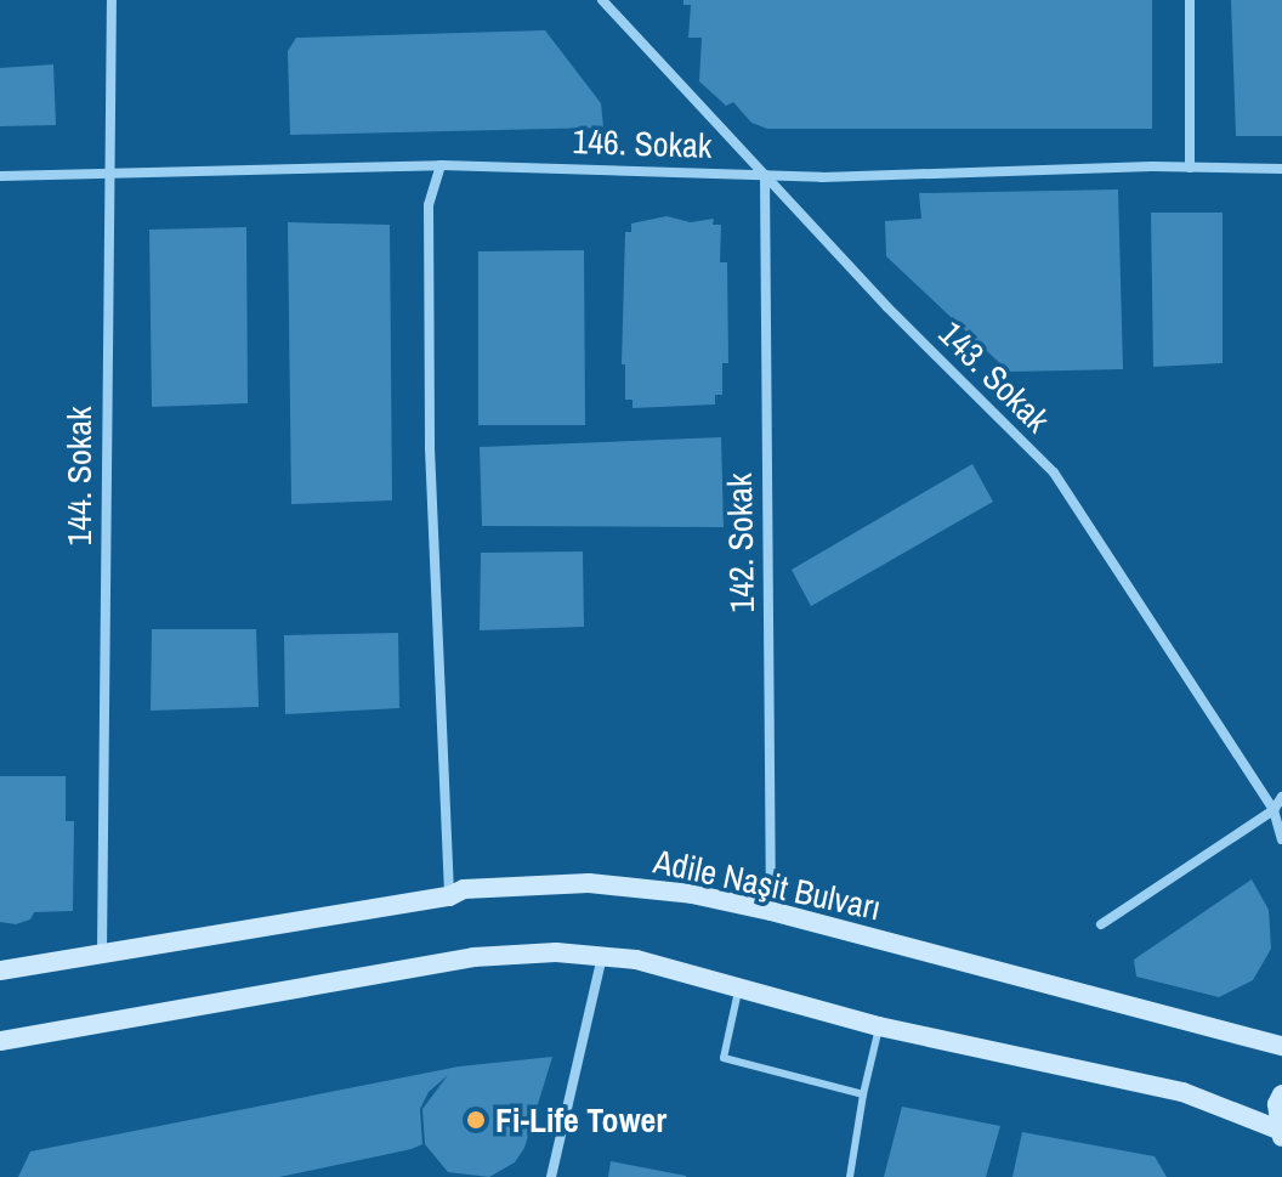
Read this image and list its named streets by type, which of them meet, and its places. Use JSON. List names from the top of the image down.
{
  "streets": {
    "main road": ["Adile Naşit Bulvarı"],
    "street": [
      "146. Sokak",
      "143. Sokak",
      "144. Sokak",
      "142. Sokak"
    ]
  },
  "crossings": [
    ["146. Sokak", "143. Sokak"],
    ["146. Sokak", "144. Sokak"],
    ["146. Sokak", "142. Sokak"],
    ["143. Sokak", "142. Sokak"],
    ["144. Sokak", "Adile Naşit Bulvarı"],
    ["142. Sokak", "Adile Naşit Bulvarı"]
  ],
  "places": ["Fi-Life Tower"]
}
